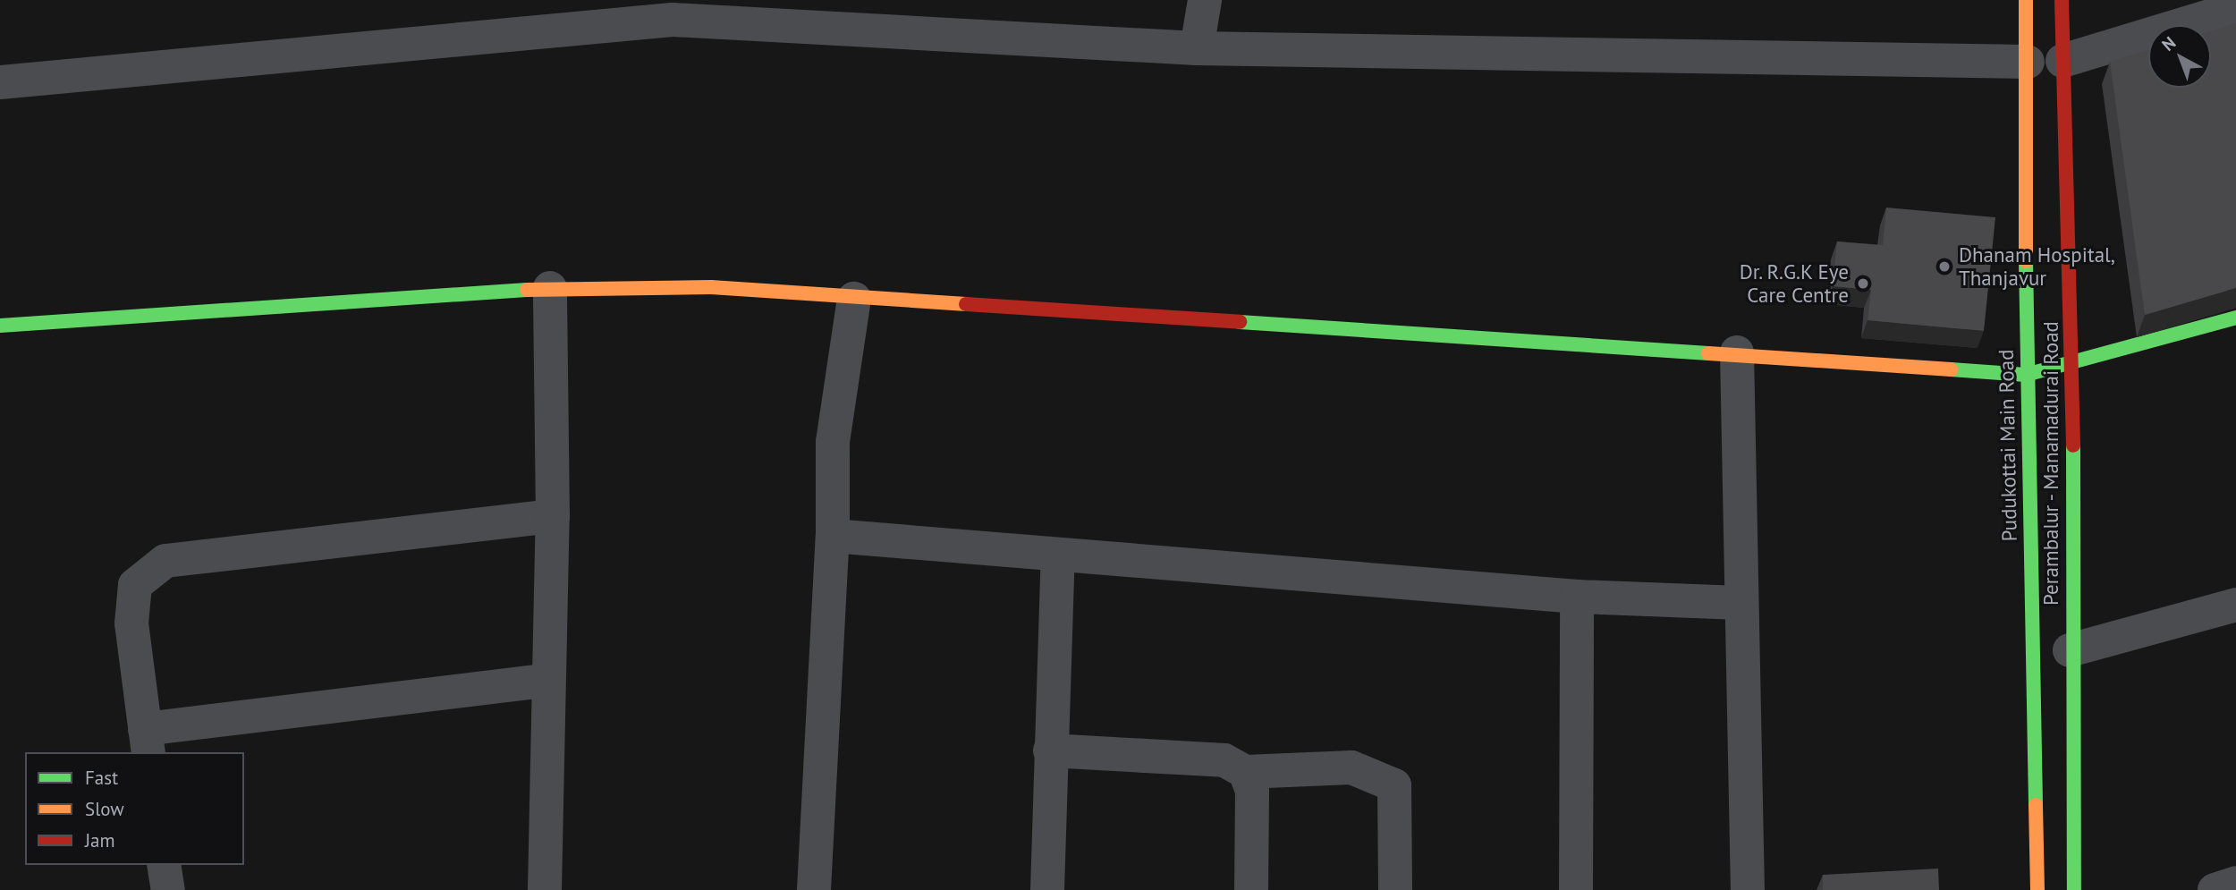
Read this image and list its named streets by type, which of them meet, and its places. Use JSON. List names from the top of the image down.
{
  "streets": {
    "street": ["Pudukottai Main Road", "Perambalur - Manamadurai Road"]
  },
  "places": ["Dhanam Hospital, Thanjavur", "Dr. R.G.K Eye Care Centre"],
  "legend": ["Fast", "Slow", "Jam"],
  "north": "top left"
}
